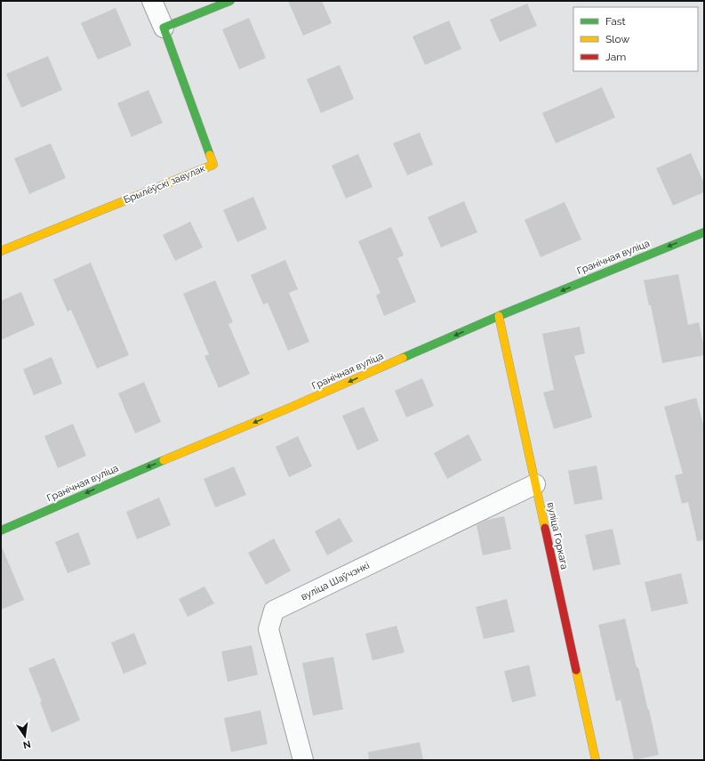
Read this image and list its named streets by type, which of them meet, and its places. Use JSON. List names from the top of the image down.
{
  "streets": {
    "street": [
      "Брылёўскі завулак",
      "Гранічная вуліца",
      "вуліца Горкага",
      "вуліца Шаўчэнкі"
    ]
  },
  "crossings": [
    ["Гранічная вуліца", "вуліца Горкага"],
    ["вуліца Горкага", "вуліца Шаўчэнкі"]
  ],
  "one_way": ["Гранічная вуліца"],
  "legend": ["Fast", "Slow", "Jam"],
  "north": "bottom"
}
